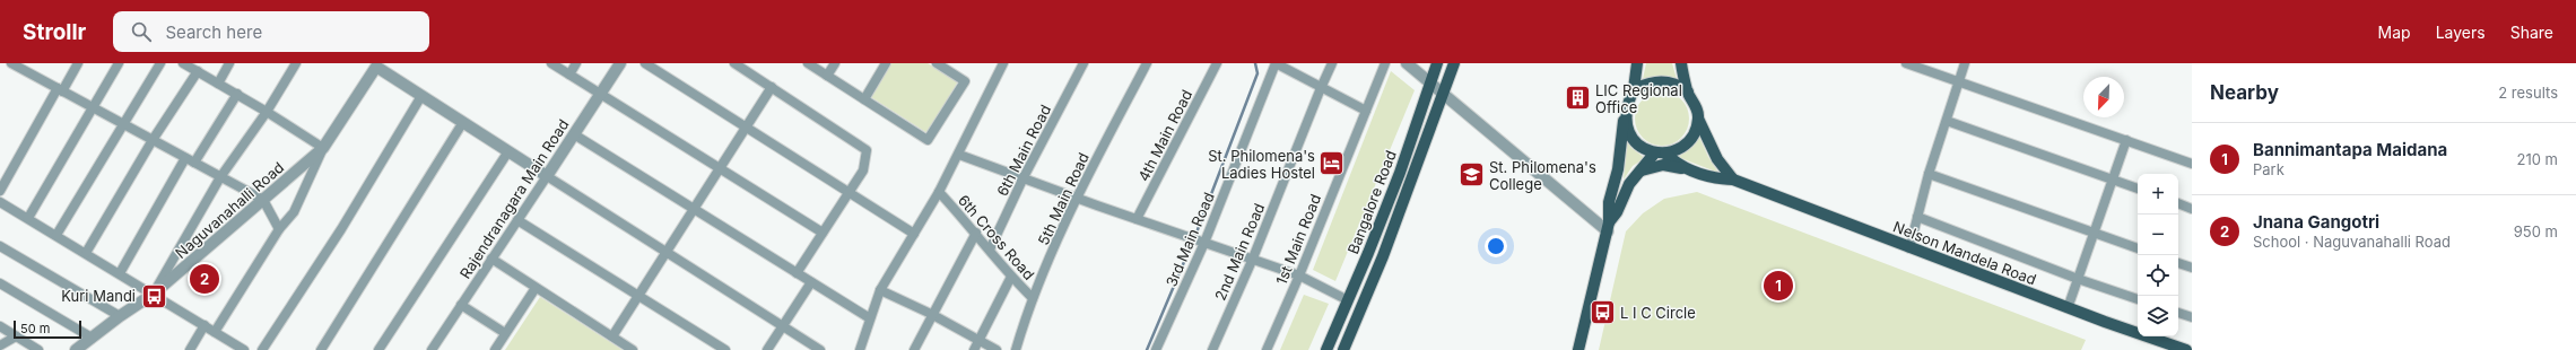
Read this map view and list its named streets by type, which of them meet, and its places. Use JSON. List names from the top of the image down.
{
  "streets": {
    "main road": ["Bangalore Road", "Nelson Mandela Road"],
    "street": [
      "4th Main Road",
      "6th Main Road",
      "Rajendranagara Main Road",
      "5th Main Road",
      "Naguvanahalli Road",
      "6th Cross Road",
      "3rd Main Road",
      "1st Main Road",
      "2nd Main Road"
    ]
  },
  "crossings": [
    ["6th Main Road", "6th Cross Road"],
    ["5th Main Road", "6th Cross Road"]
  ],
  "places": {
    "building": ["LIC Regional Office"],
    "hotel": ["St. Philomena's Ladies Hostel"],
    "school or university": ["St. Philomena's College"],
    "bus stop": ["Kuri Mandi", "L I C Circle"]
  },
  "scale_bar": "50 m",
  "north": "bottom left",
  "page": {
    "header": "Strollr",
    "search": "Search here",
    "nav": ["Map", "Layers", "Share"],
    "heading": ["Nearby", "2 results"],
    "list": [
      {
        "mark": "1",
        "name": "Bannimantapa Maidana",
        "note": "Park",
        "value": "210 m"
      },
      {
        "mark": "2",
        "name": "Jnana Gangotri",
        "note": "School · Naguvanahalli Road",
        "value": "950 m"
      }
    ],
    "map_buttons": ["+", "−"],
    "pins": ["2", "1"],
    "scale": "50 m"
  }
}
